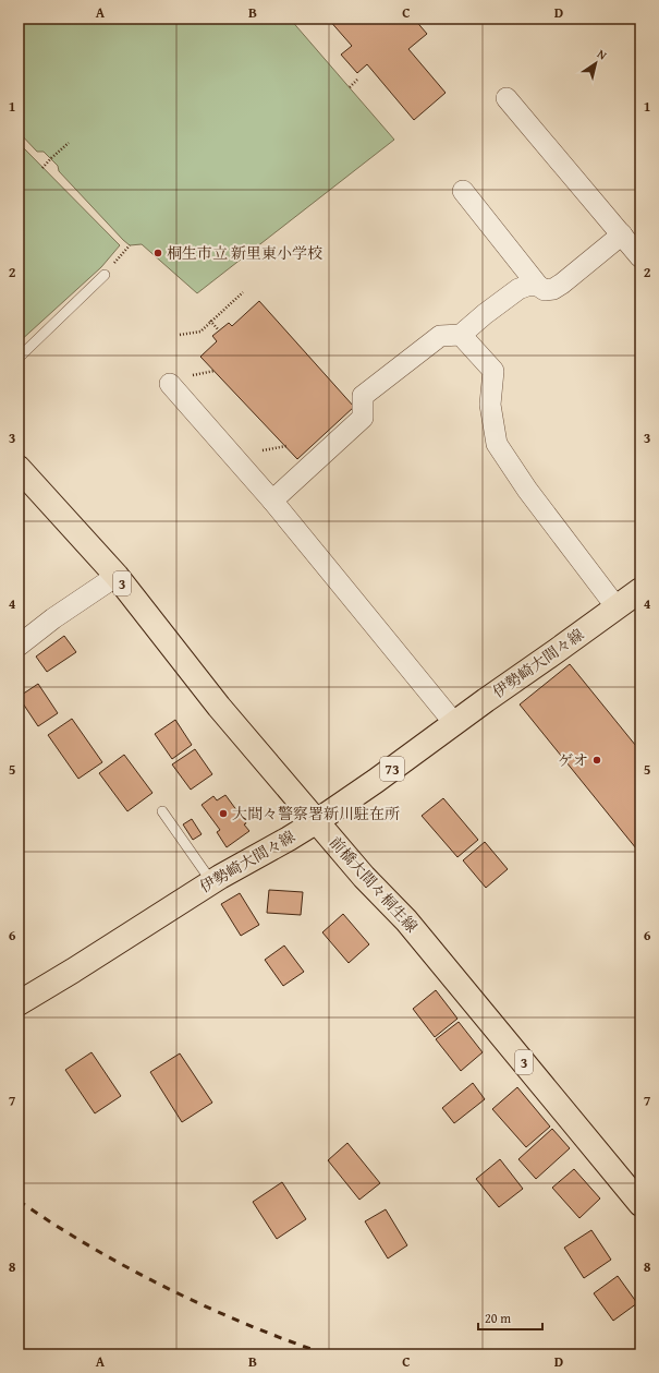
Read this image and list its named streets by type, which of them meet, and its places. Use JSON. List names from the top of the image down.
{
  "streets": {
    "main road": [
      "3",
      "伊勢崎大間々線",
      "73",
      "前橋大間々桐生線"
    ]
  },
  "crossings": [
    ["伊勢崎大間々線", "前橋大間々桐生線"]
  ],
  "places": ["桐生市立 新里東小学校", "ゲオ", "大間々警察署新川駐在所"],
  "scale_bar": "20 m",
  "north": "top right",
  "grid": {
    "columns": [
      "A",
      "B",
      "C",
      "D"
    ],
    "rows": [
      "1",
      "2",
      "3",
      "4",
      "5",
      "6",
      "7",
      "8"
    ]
  }
}
